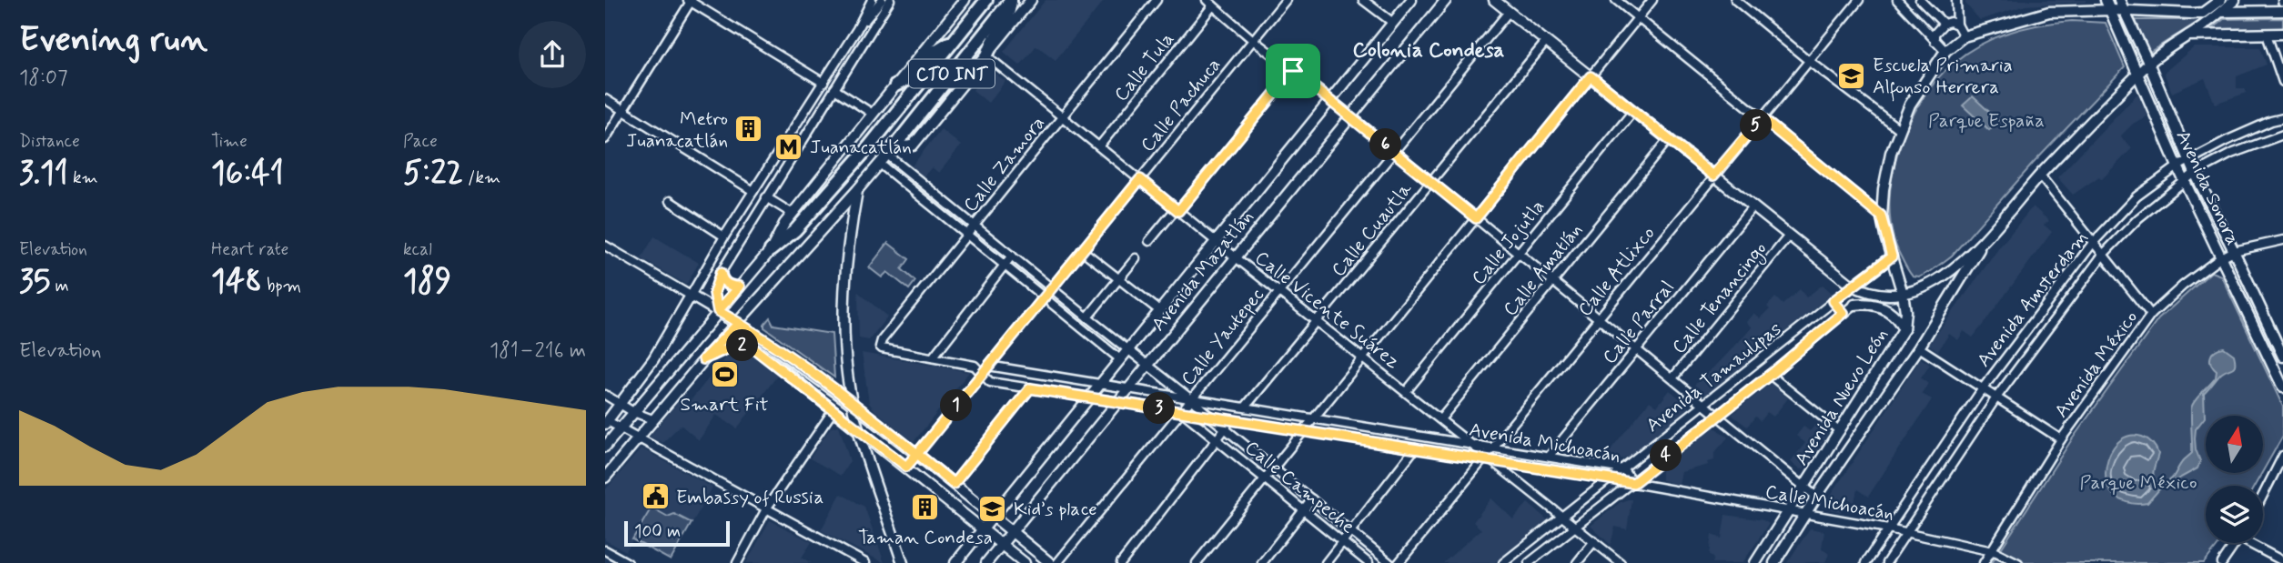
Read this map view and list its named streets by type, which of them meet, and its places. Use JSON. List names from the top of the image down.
{
  "streets": {
    "highway": ["CTO INT"],
    "main road": ["Avenida Sonora", "Avenida Mazatlán", "Avenida Nuevo León"],
    "street": [
      "Calle Tula",
      "Calle Pachuca",
      "Calle Zamora",
      "Calle Cuautla",
      "Calle Jojutla",
      "Calle Amatlán",
      "Calle Atlixco",
      "Calle Tenancingo",
      "Avenida Amsterdam",
      "Calle Vicente Suárez",
      "Calle Parral",
      "Calle Yautepec",
      "Avenida México",
      "Avenida Tamaulipas",
      "Avenida Michoacán",
      "Calle Campeche",
      "Calle Michoacán"
    ]
  },
  "crossings": [
    ["Calle Tula", "Calle Vicente Suárez"],
    ["CTO INT", "Calle Vicente Suárez"],
    ["CTO INT", "Calle Campeche"],
    ["Calle Pachuca", "Calle Vicente Suárez"],
    ["Calle Pachuca", "Avenida Michoacán"],
    ["Calle Pachuca", "Calle Campeche"],
    ["Calle Zamora", "Calle Vicente Suárez"],
    ["Calle Zamora", "Avenida Michoacán"],
    ["Calle Zamora", "Calle Campeche"],
    ["Avenida Sonora", "Avenida Amsterdam"],
    ["Avenida Sonora", "Avenida México"],
    ["Avenida Sonora", "Avenida Nuevo León"],
    ["Calle Cuautla", "Calle Vicente Suárez"],
    ["Calle Cuautla", "Avenida Michoacán"],
    ["Calle Jojutla", "Calle Vicente Suárez"],
    ["Calle Amatlán", "Calle Vicente Suárez"],
    ["Avenida Mazatlán", "Calle Vicente Suárez"],
    ["Avenida Mazatlán", "Avenida Michoacán"],
    ["Avenida Mazatlán", "Calle Campeche"],
    ["Calle Atlixco", "Calle Vicente Suárez"],
    ["Calle Atlixco", "Avenida Michoacán"],
    ["Avenida Amsterdam", "Calle Michoacán"],
    ["Calle Vicente Suárez", "Calle Yautepec"],
    ["Calle Vicente Suárez", "Avenida Tamaulipas"],
    ["Calle Vicente Suárez", "Avenida Michoacán"],
    ["Calle Parral", "Avenida Michoacán"],
    ["Calle Yautepec", "Avenida Michoacán"],
    ["Calle Yautepec", "Calle Campeche"],
    ["Avenida México", "Calle Michoacán"],
    ["Avenida Tamaulipas", "Avenida Michoacán"],
    ["Avenida Tamaulipas", "Calle Michoacán"],
    ["Avenida Nuevo León", "Calle Michoacán"],
    ["Avenida Michoacán", "Calle Campeche"],
    ["Avenida Michoacán", "Calle Michoacán"]
  ],
  "districts": ["Colonia Condesa"],
  "parks": ["Parque España", "Parque México"],
  "places": {
    "school or university": ["Escuela Primaria Alfonso Herrera", "Kid’s place"],
    "building": ["Metro Juanacatlán", "Taman Condesa"],
    "metro station": ["Juanacatlán"],
    "sports": ["Smart Fit"],
    "public building": ["Embassy of Russia"]
  },
  "scale_bar": "100 m",
  "north": "top",
  "page": {
    "heading": ["Evening run", "18:07"],
    "stats": [
      ["Distance", "3.11 km"],
      ["Time", "16:41"],
      ["Pace", "5:22 /km"],
      ["Elevation", "35 m"],
      ["Heart rate", "148 bpm"],
      ["kcal", "189"]
    ],
    "pins": [
      "5",
      "6",
      "2",
      "1",
      "3",
      "4"
    ],
    "chart": ["Elevation", "181–216 m"],
    "scale": "100 m"
  }
}
